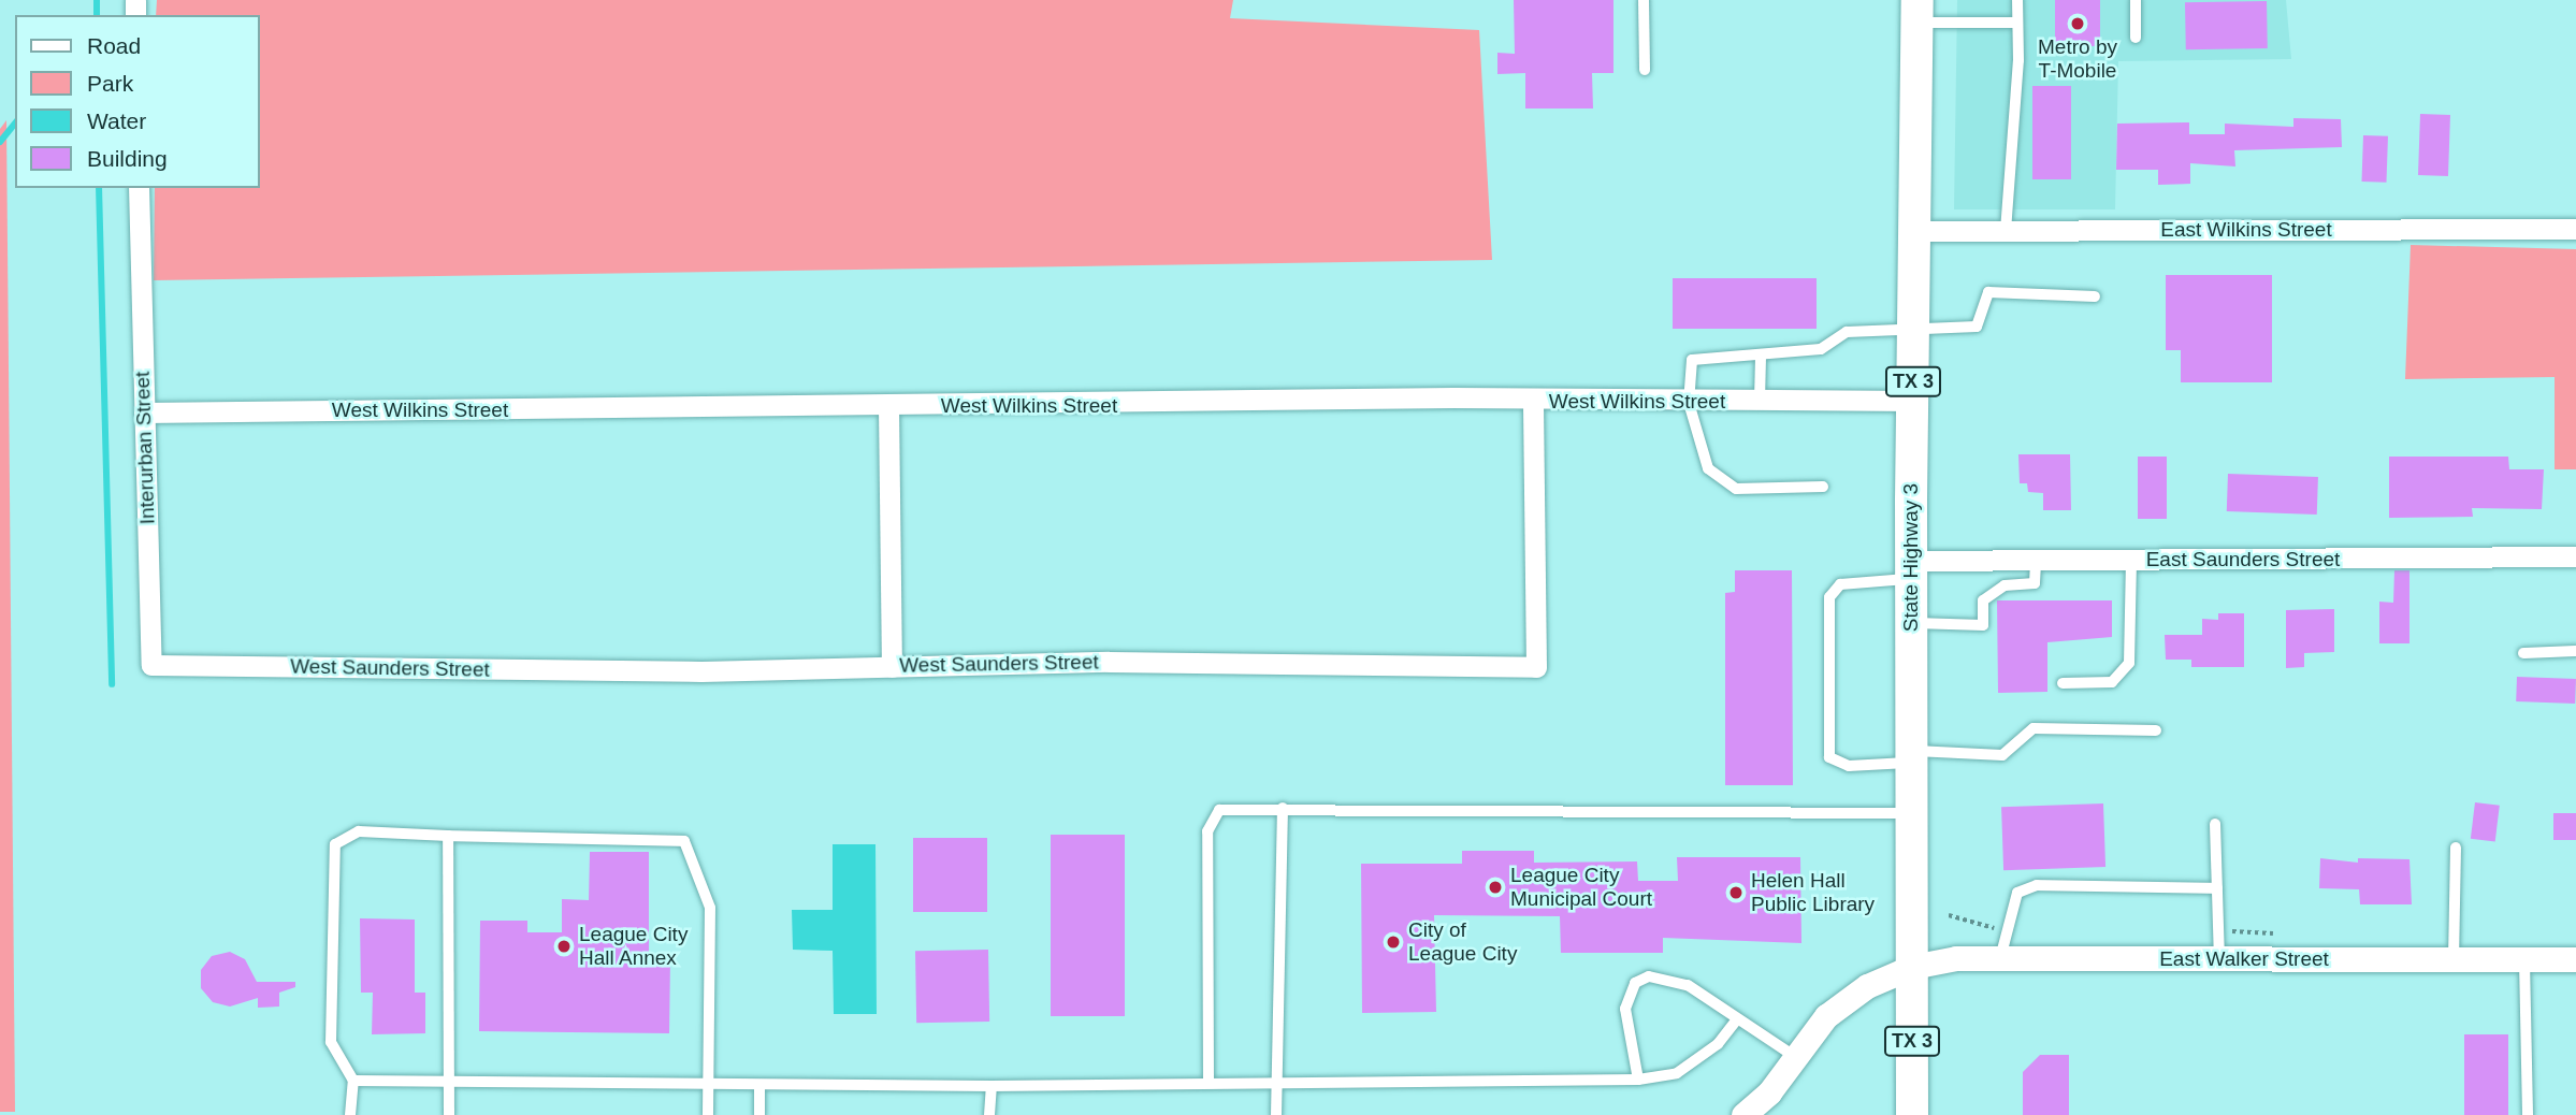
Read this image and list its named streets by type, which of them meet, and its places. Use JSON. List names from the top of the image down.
{
  "streets": {
    "main road": ["TX 3", "State Highway 3"],
    "street": [
      "East Wilkins Street",
      "West Wilkins Street",
      "Interurban Street",
      "East Saunders Street",
      "West Saunders Street",
      "East Walker Street"
    ]
  },
  "crossings": [
    ["East Wilkins Street", "State Highway 3"],
    ["West Wilkins Street", "Interurban Street"],
    ["West Wilkins Street", "State Highway 3"],
    ["West Wilkins Street", "West Saunders Street"],
    ["Interurban Street", "West Saunders Street"],
    ["State Highway 3", "East Saunders Street"],
    ["State Highway 3", "East Walker Street"]
  ],
  "places": [
    "Metro by T-Mobile",
    "League City Municipal Court",
    "Helen Hall Public Library",
    "City of League City",
    "League City Hall Annex"
  ],
  "legend": [
    "Road",
    "Park",
    "Water",
    "Building"
  ]
}
